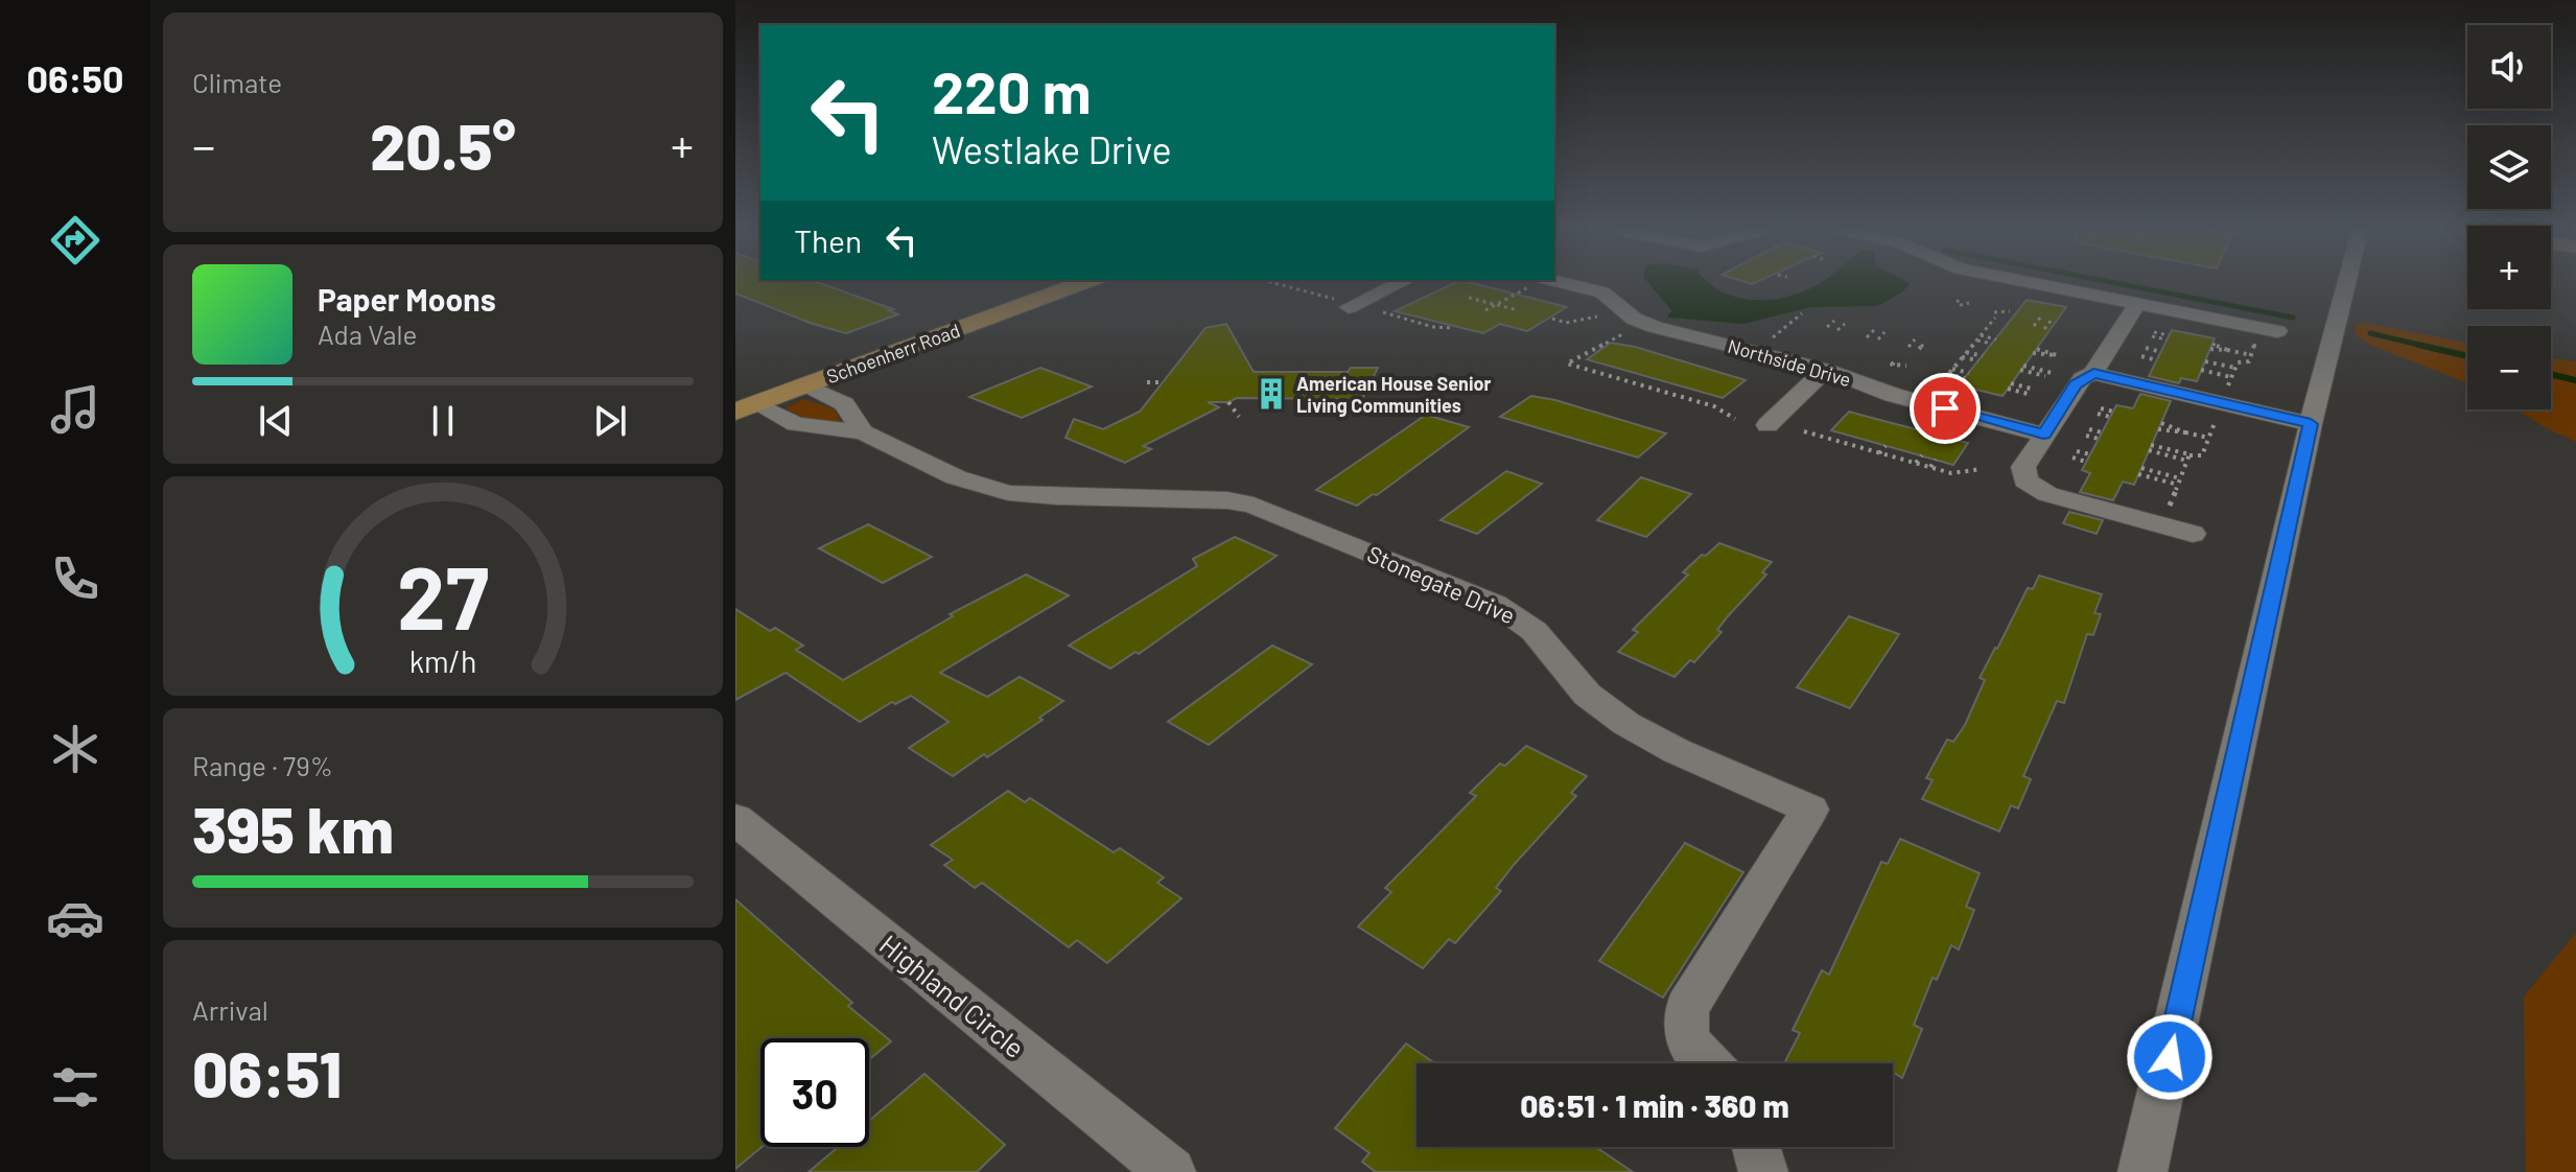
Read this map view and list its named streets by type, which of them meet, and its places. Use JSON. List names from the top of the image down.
{
  "streets": {
    "main road": ["Schoenherr Road"],
    "street": ["Northside Drive", "Stonegate Drive", "Highland Circle"]
  },
  "crossings": [
    ["Schoenherr Road", "Stonegate Drive"]
  ],
  "places": {
    "building": ["American House Senior Living Communities"]
  },
  "page": {
    "tabs": "06:50",
    "tile": [
      "Climate",
      ["Range · 79%", "395 km"],
      ["Arrival", "06:51"]
    ],
    "map_buttons": ["+", "−"],
    "turn": ["220 m", "Westlake Drive"],
    "heat": ["−", "20.5°", "+"],
    "then": "Then",
    "song": ["Paper Moons", "Ada Vale"],
    "limit": "30",
    "trip": "06:51 · 1 min · 360 m",
    "gauge": ["27", "km/h"]
  }
}
